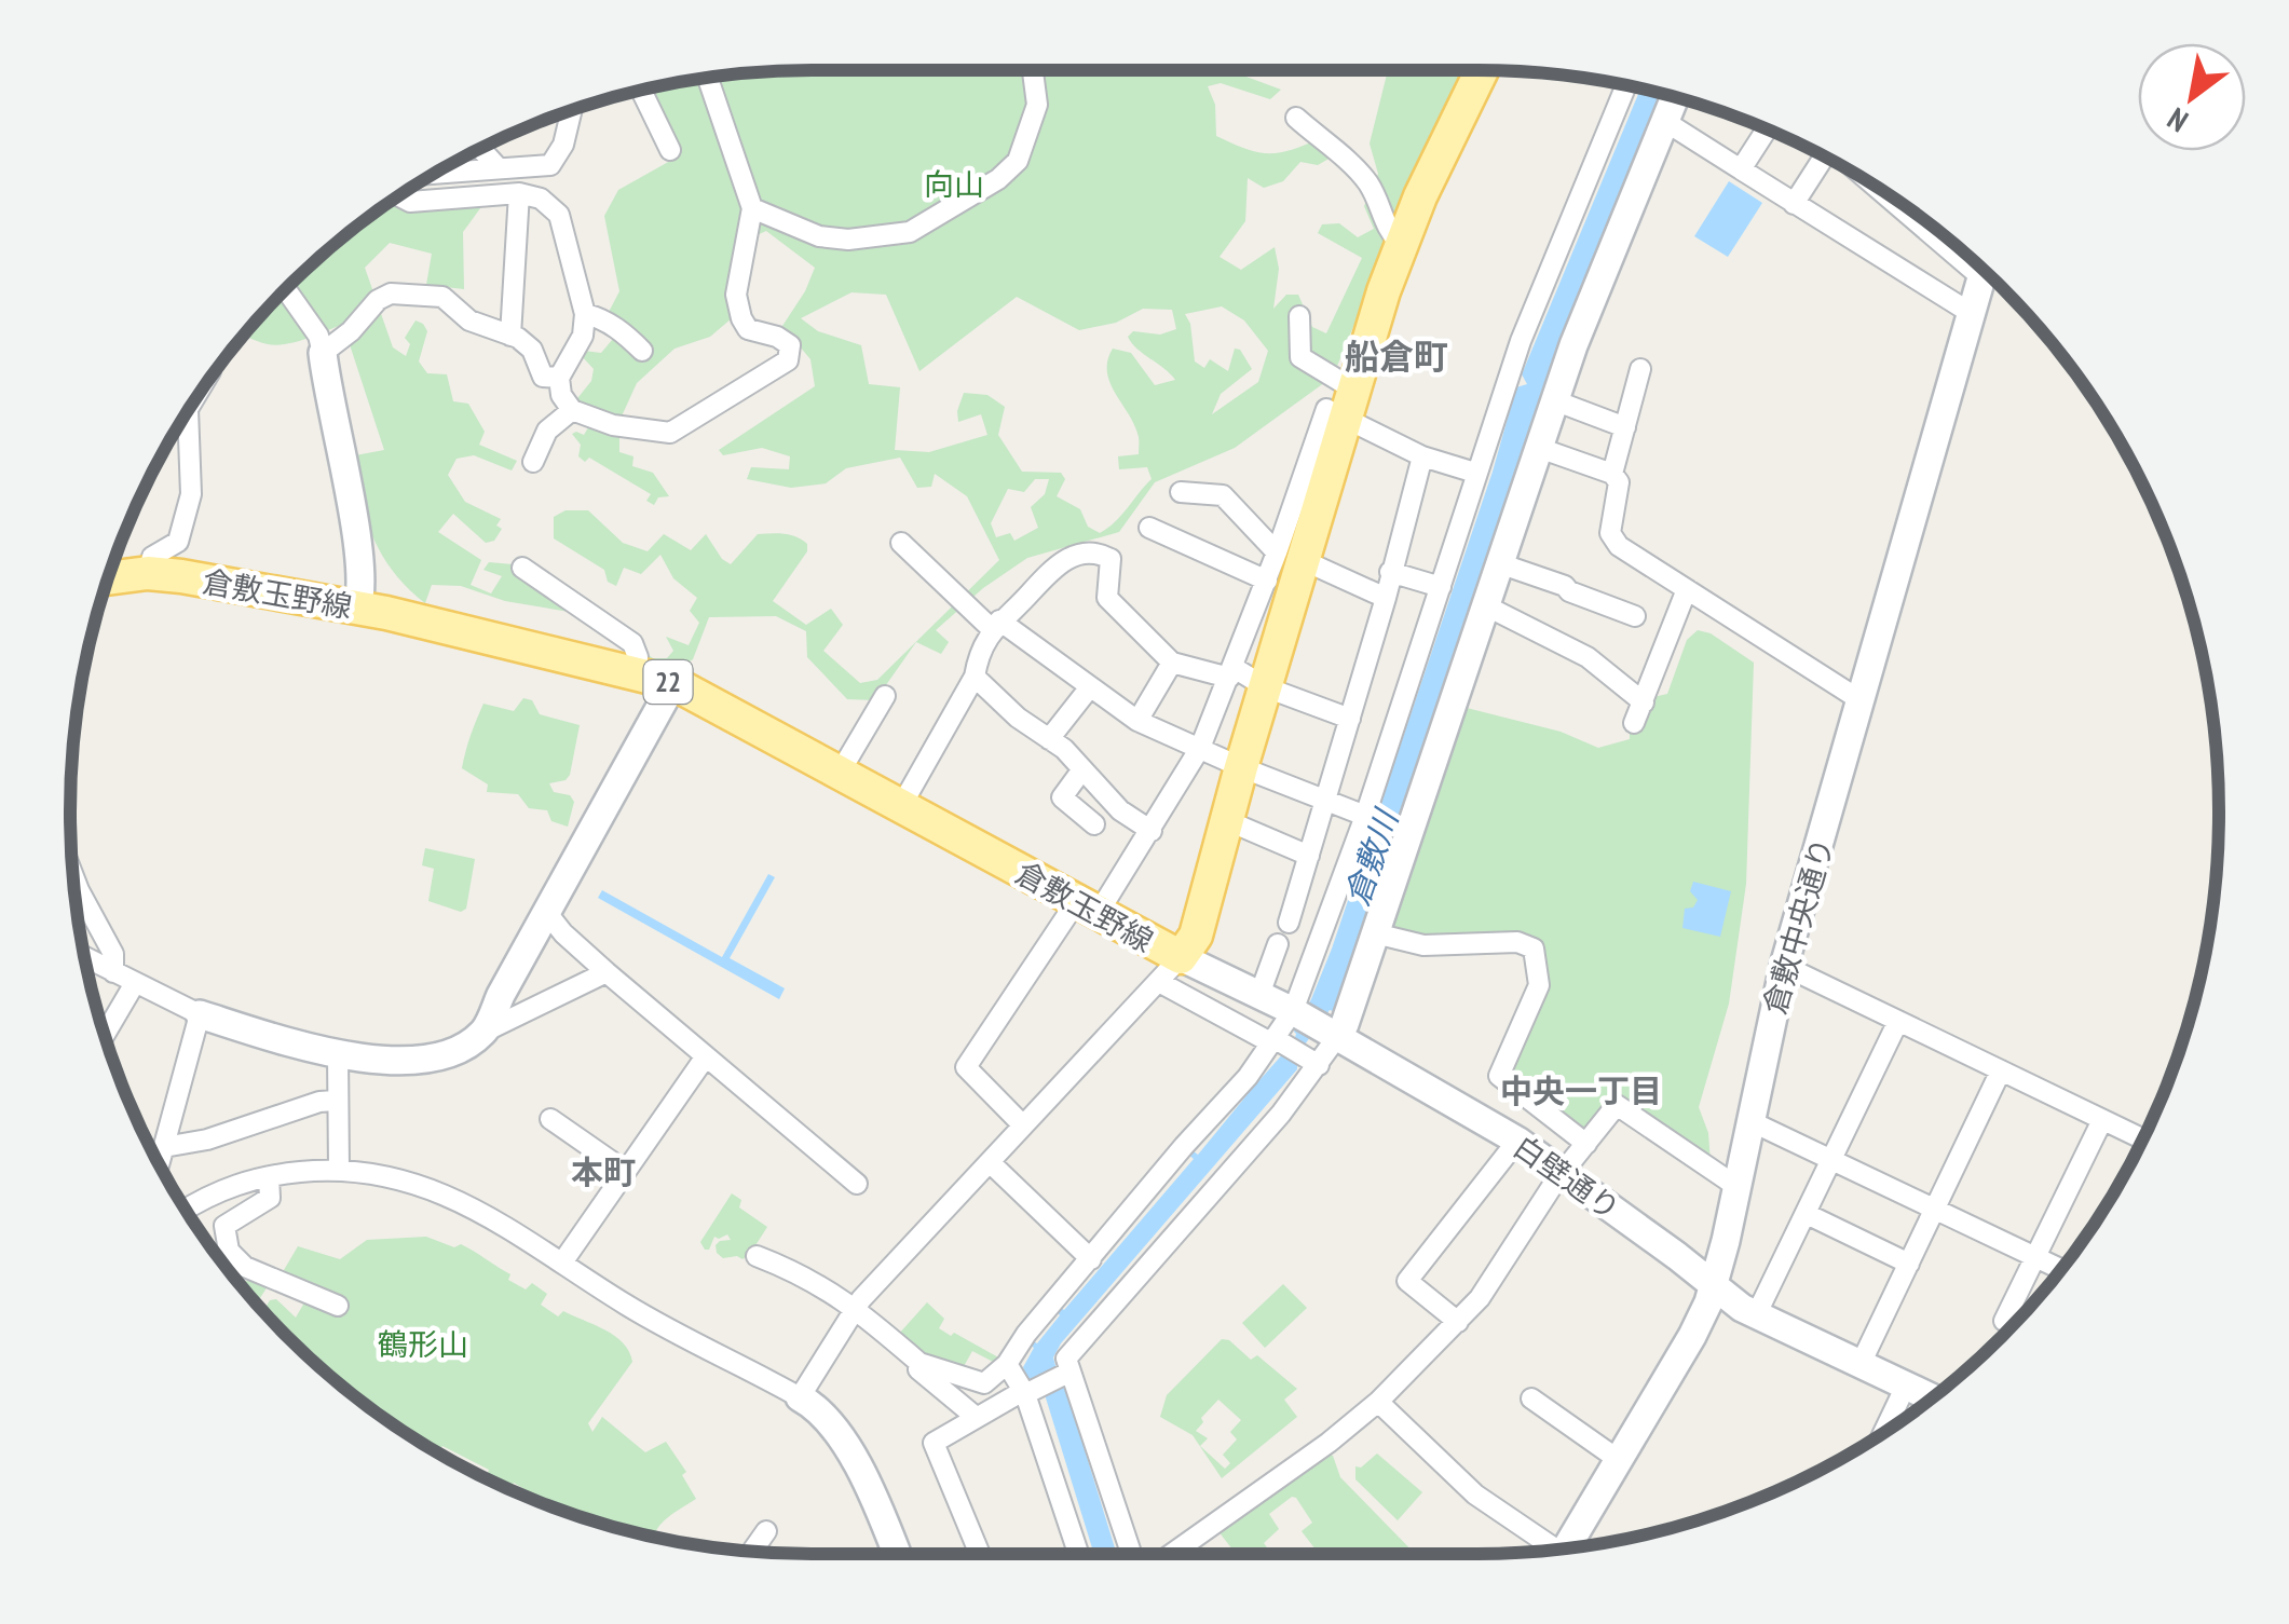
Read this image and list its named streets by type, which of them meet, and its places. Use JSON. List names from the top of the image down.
{
  "streets": {
    "main road": ["倉敷玉野線", "22"],
    "street": ["倉敷中央通り", "白壁通り"]
  },
  "crossings": [
    ["倉敷玉野線", "白壁通り"],
    ["倉敷中央通り", "白壁通り"]
  ],
  "districts": ["船倉町", "中央一丁目", "本町"],
  "water": ["倉敷川"],
  "parks": ["向山", "鶴形山"],
  "north": "bottom left"
}
